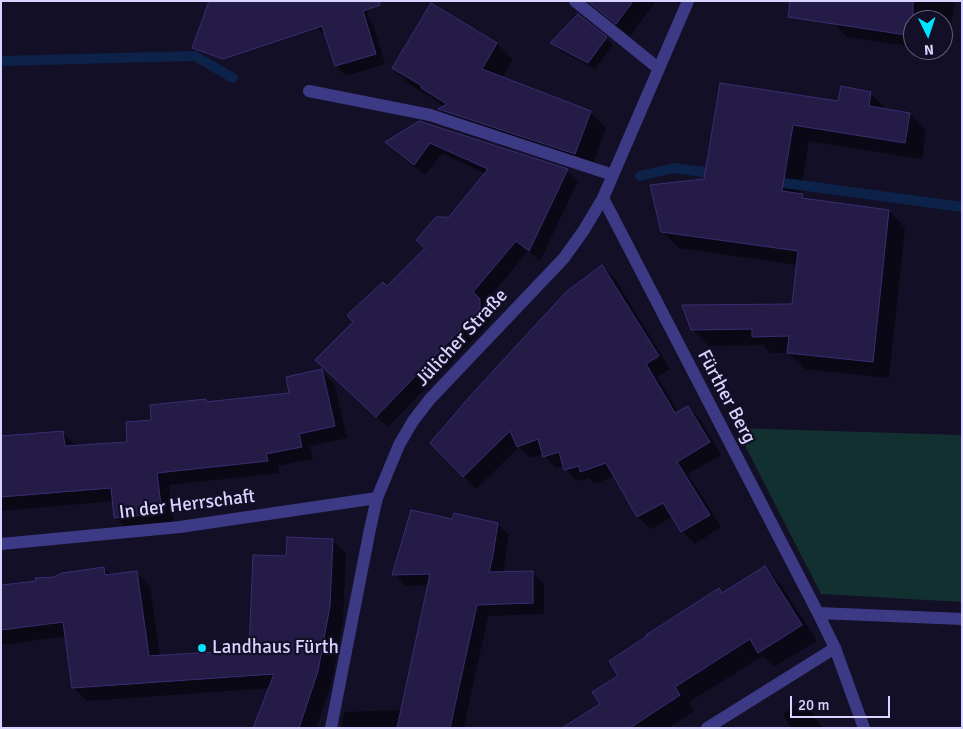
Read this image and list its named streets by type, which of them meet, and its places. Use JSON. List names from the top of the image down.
{
  "streets": {
    "street": ["Jülicher Straße", "Fürther Berg", "In der Herrschaft"]
  },
  "crossings": [
    ["Jülicher Straße", "Fürther Berg"],
    ["Jülicher Straße", "In der Herrschaft"]
  ],
  "places": ["Landhaus Fürth"],
  "scale_bar": "20 m",
  "north": "bottom"
}
